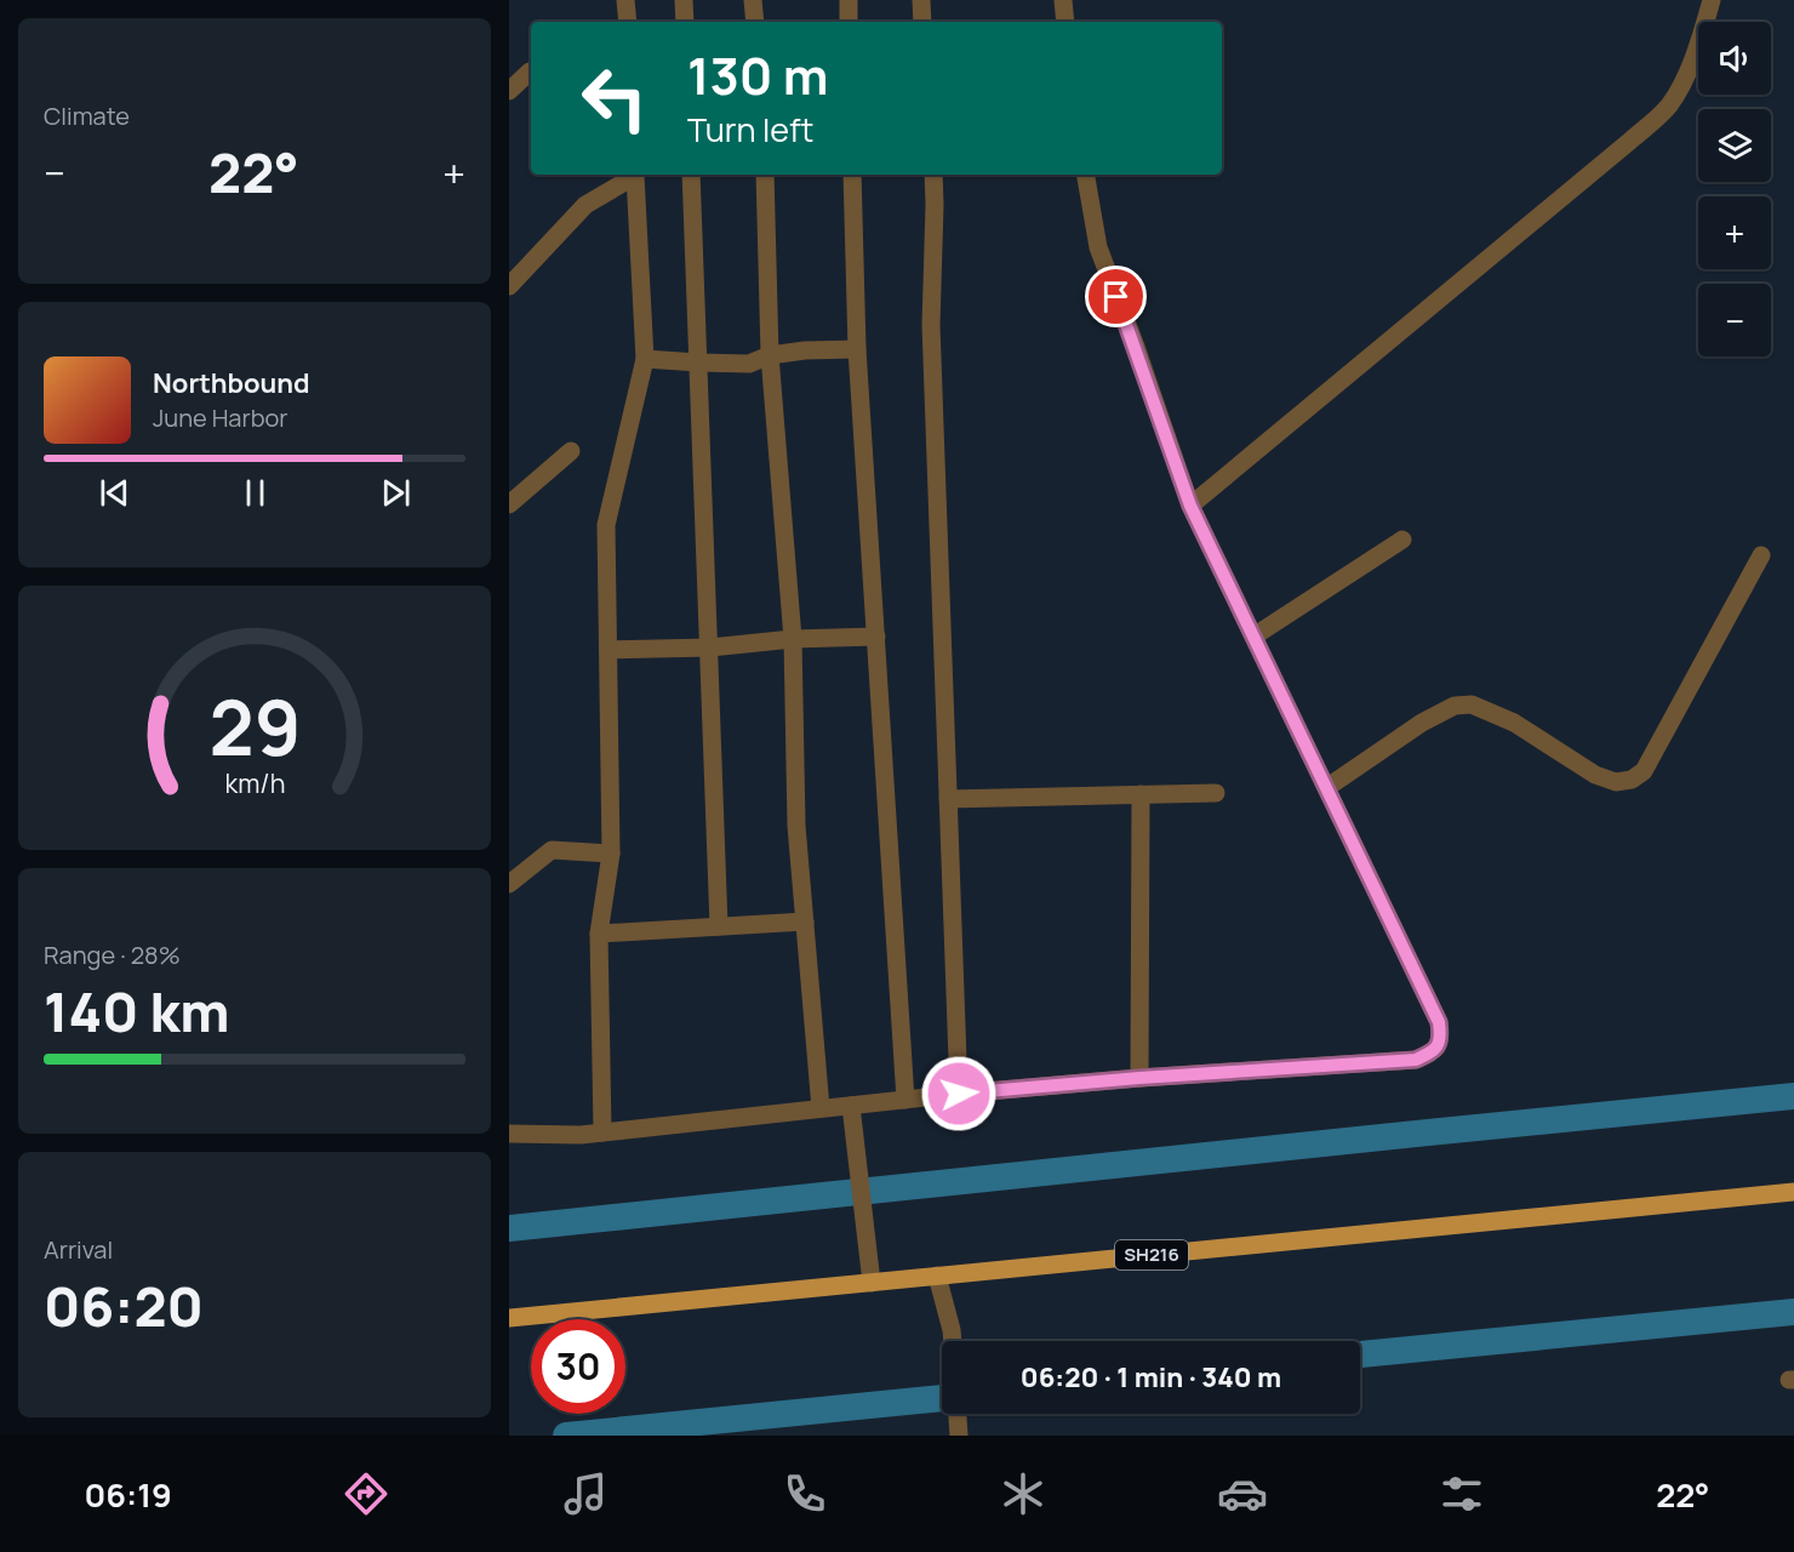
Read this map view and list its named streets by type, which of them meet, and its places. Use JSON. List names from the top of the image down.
{
  "streets": {
    "main road": ["SH216"]
  },
  "page": {
    "tile": [
      "Climate",
      ["Range · 28%", "140 km"],
      ["Arrival", "06:20"]
    ],
    "map_buttons": ["+", "−"],
    "turn": ["130 m", "Turn left"],
    "heat": ["−", "22°", "+"],
    "song": ["Northbound", "June Harbor"],
    "limit": "30",
    "trip": "06:20 · 1 min · 340 m",
    "tabs": ["06:19", "22°"],
    "gauge": ["29", "km/h"]
  }
}
